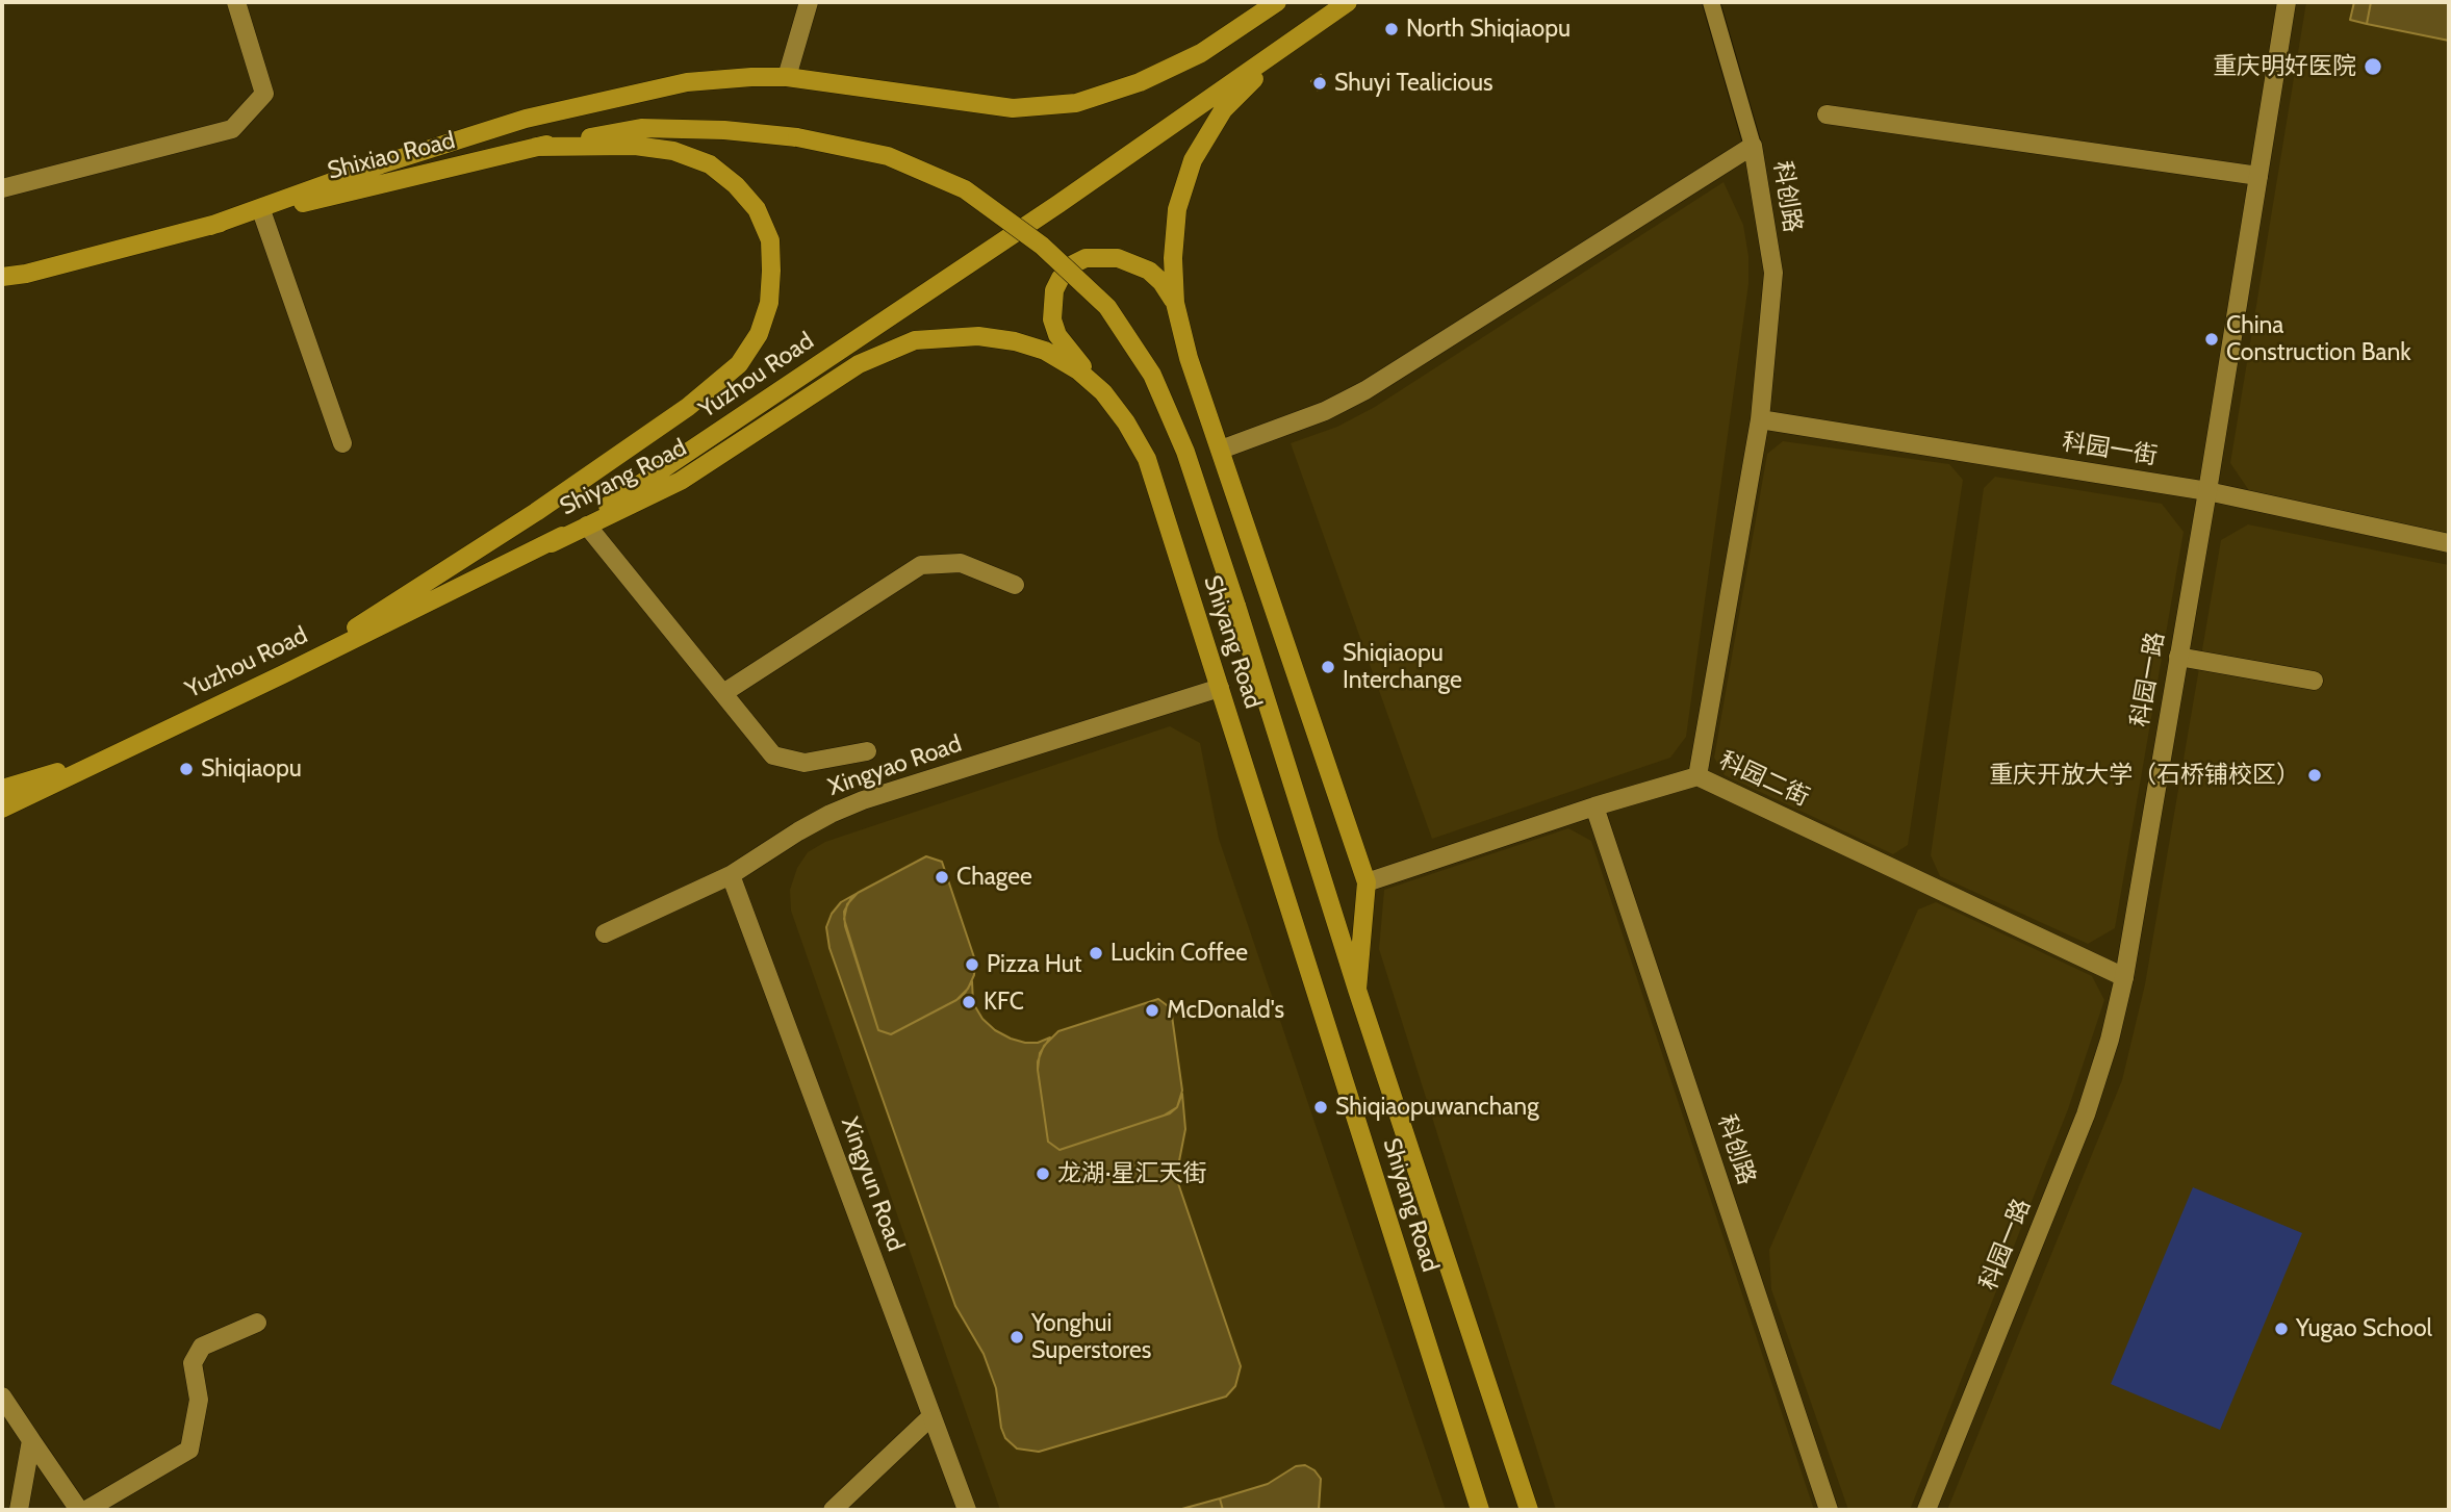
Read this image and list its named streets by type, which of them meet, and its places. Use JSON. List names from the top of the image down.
{
  "streets": {
    "main road": ["Shixiao Road", "Yuzhou Road", "Shiyang Road"],
    "street": [
      "科创路",
      "科园一街",
      "科园一路",
      "Xingyao Road",
      "科园二街",
      "Xingyun Road"
    ]
  },
  "crossings": [
    ["Shixiao Road", "Shiyang Road"],
    ["科创路", "科园一街"],
    ["科创路", "科园二街"],
    ["Yuzhou Road", "Shiyang Road"],
    ["科园一街", "科园一路"],
    ["Shiyang Road", "Xingyao Road"],
    ["科园一路", "科园二街"],
    ["Xingyao Road", "Xingyun Road"]
  ],
  "places": [
    "North Shiqiaopu",
    "重庆明好医院",
    "Shuyi Tealicious",
    "China Construction Bank",
    "Shiqiaopu Interchange",
    "Shiqiaopu",
    "重庆开放大学（石桥铺校区）",
    "Chagee",
    "Luckin Coffee",
    "Pizza Hut",
    "KFC",
    "McDonald's",
    "Shiqiaopuwanchang",
    "龙湖·星汇天街",
    "Yugao School",
    "Yonghui Superstores"
  ]
}
